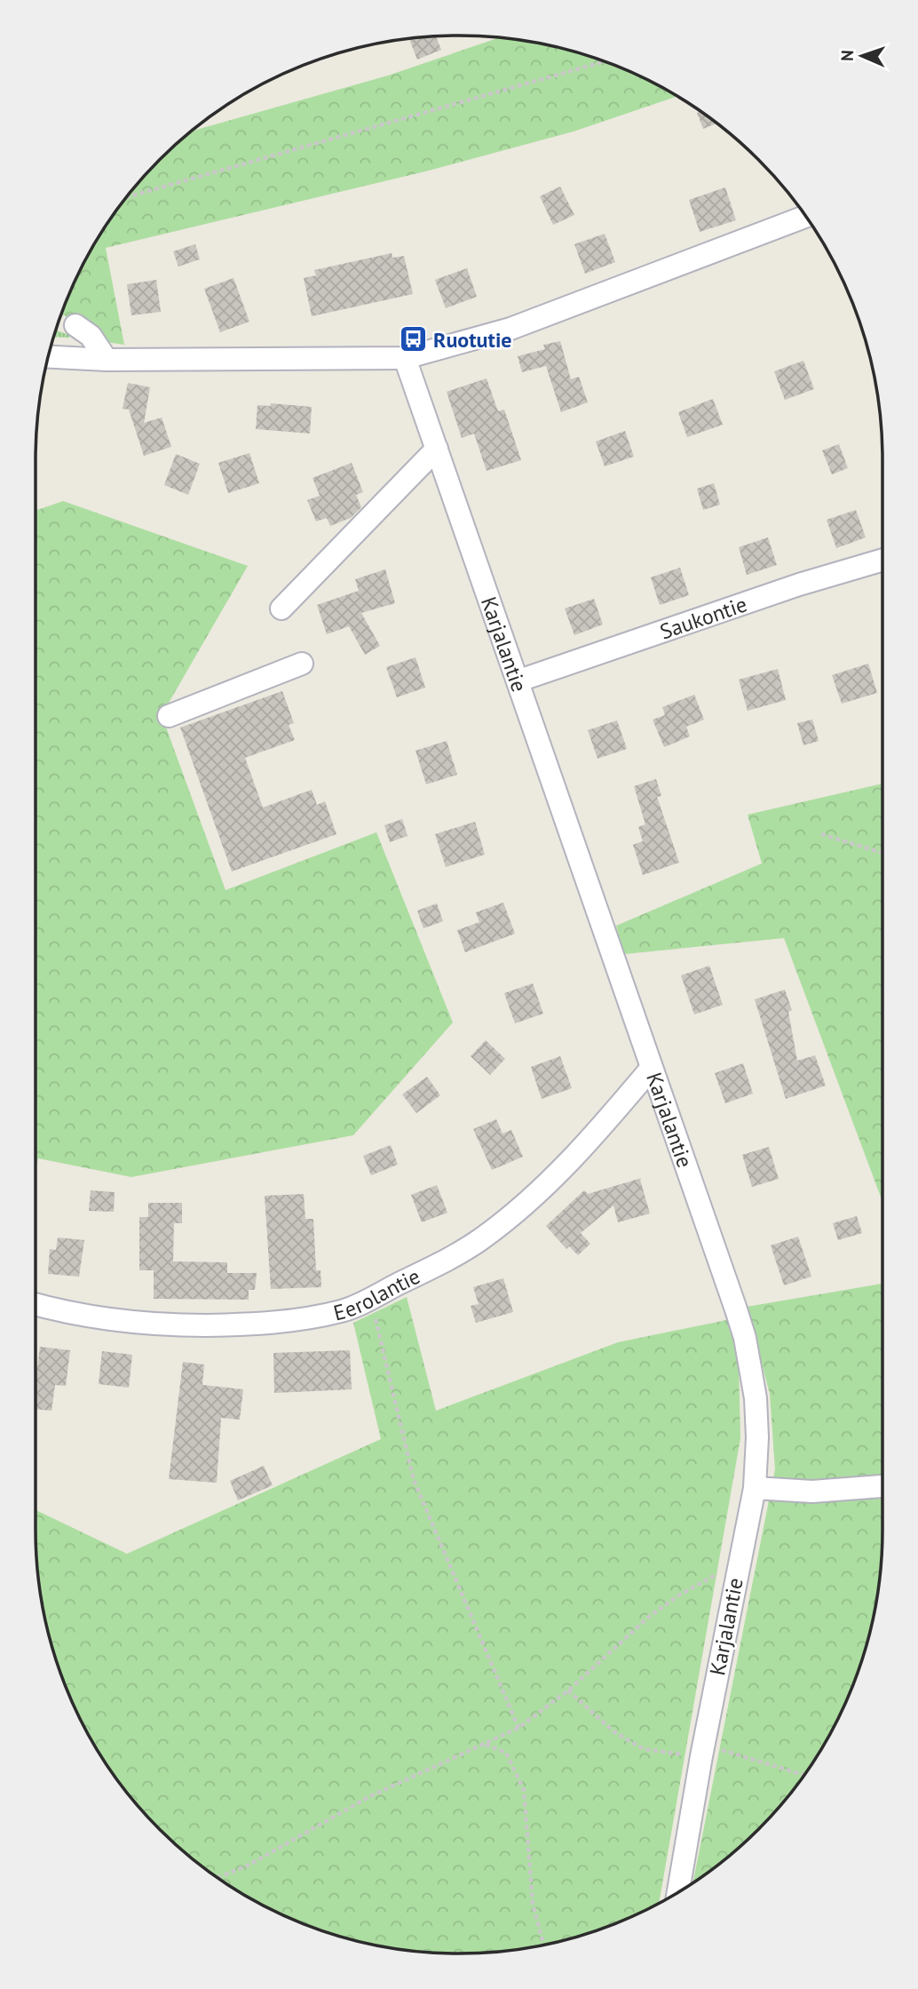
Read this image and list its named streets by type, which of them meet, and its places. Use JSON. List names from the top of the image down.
{
  "streets": {
    "street": ["Saukontie", "Karjalantie", "Eerolantie"]
  },
  "crossings": [
    ["Saukontie", "Karjalantie"],
    ["Karjalantie", "Eerolantie"]
  ],
  "places": {
    "bus stop": ["Ruotutie"]
  },
  "north": "left"
}
